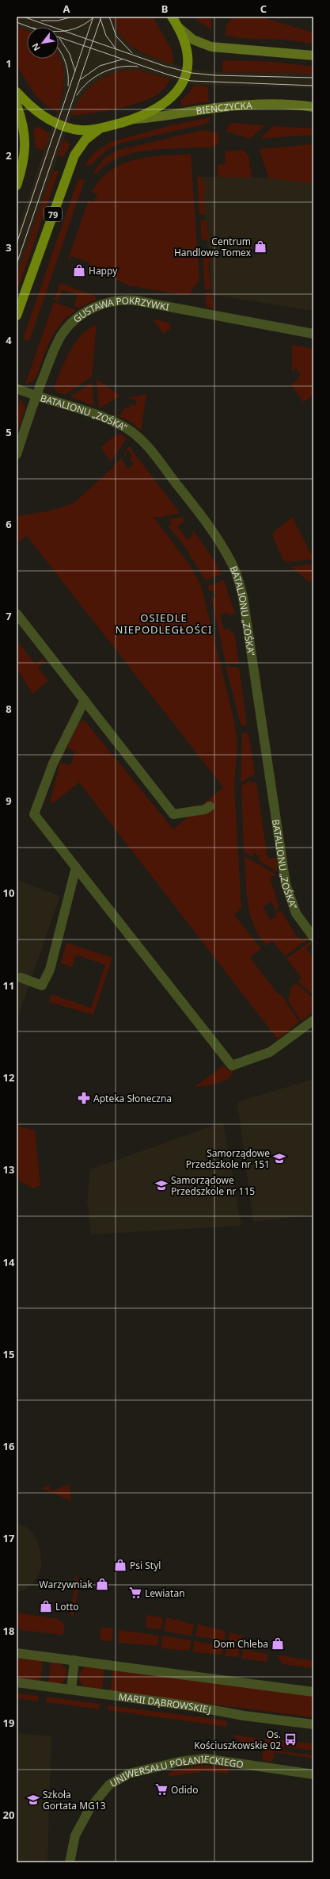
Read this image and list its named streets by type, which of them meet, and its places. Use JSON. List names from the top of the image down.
{
  "streets": {
    "main road": ["BIEŃCZYCKA", "79"],
    "street": [
      "GUSTAWA POKRZYWKI",
      "BATALIONU „ZOŚKA”",
      "MARII DĄBROWSKIEJ",
      "UNIWERSAŁU POŁANIECKIEGO"
    ]
  },
  "crossings": [
    ["BIEŃCZYCKA", "79"],
    ["GUSTAWA POKRZYWKI", "BATALIONU „ZOŚKA”"]
  ],
  "districts": ["OSIEDLE NIEPODLEGŁOŚCI"],
  "places": {
    "shop": [
      "Centrum Handlowe Tomex",
      "Happy",
      "Psi Styl",
      "Warzywniak",
      "Lotto",
      "Dom Chleba"
    ],
    "pharmacy": ["Apteka Słoneczna"],
    "school or university": ["Samorządowe Przedszkole nr 151", "Samorządowe Przedszkole nr 115", "Szkoła Gortata MG13"],
    "supermarket": ["Lewiatan", "Odido"],
    "bus stop": ["Os. Kościuszkowskie 02"]
  },
  "north": "bottom left",
  "grid": {
    "columns": ["A", "B", "C"],
    "rows": [
      "1",
      "2",
      "3",
      "4",
      "5",
      "6",
      "7",
      "8",
      "9",
      "10",
      "11",
      "12",
      "13",
      "14",
      "15",
      "16",
      "17",
      "18",
      "19",
      "20"
    ]
  }
}
